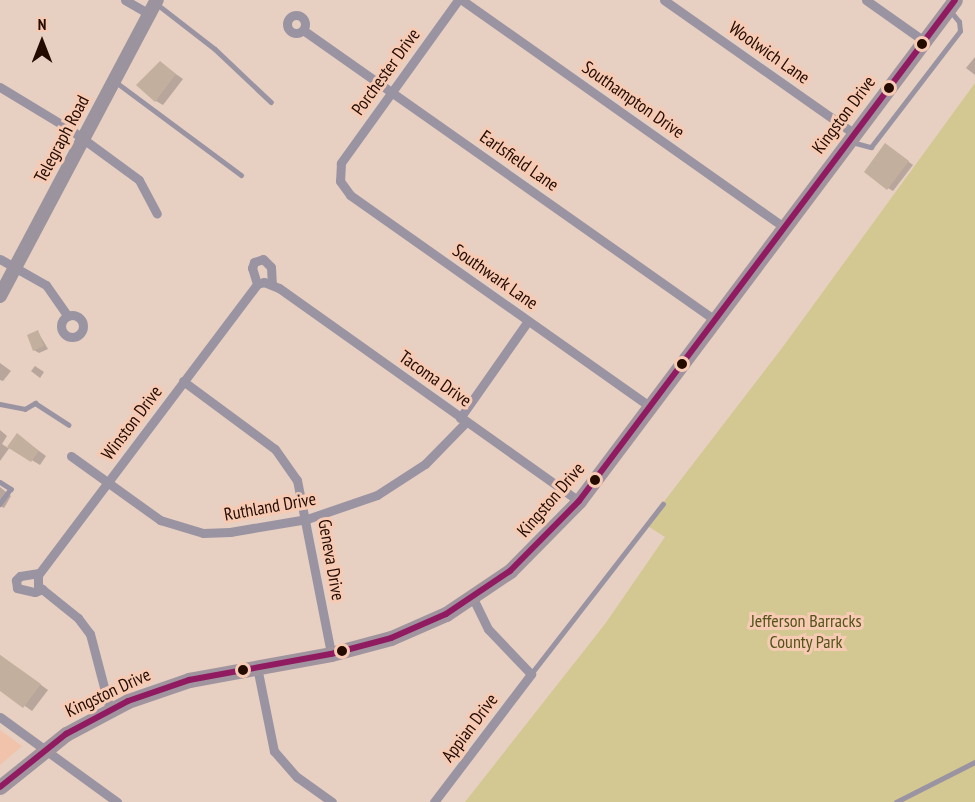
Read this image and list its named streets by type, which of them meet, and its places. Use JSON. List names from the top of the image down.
{
  "streets": {
    "main road": ["Kingston Drive", "Telegraph Road"],
    "street": [
      "Woolwich Lane",
      "Porchester Drive",
      "Southampton Drive",
      "Earlsfield Lane",
      "Southwark Lane",
      "Tacoma Drive",
      "Winston Drive",
      "Ruthland Drive",
      "Geneva Drive",
      "Appian Drive"
    ]
  },
  "crossings": [
    ["Woolwich Lane", "Kingston Drive"],
    ["Porchester Drive", "Southampton Drive"],
    ["Porchester Drive", "Earlsfield Lane"],
    ["Porchester Drive", "Southwark Lane"],
    ["Southampton Drive", "Kingston Drive"],
    ["Kingston Drive", "Earlsfield Lane"],
    ["Kingston Drive", "Southwark Lane"],
    ["Kingston Drive", "Tacoma Drive"],
    ["Kingston Drive", "Geneva Drive"],
    ["Southwark Lane", "Ruthland Drive"],
    ["Tacoma Drive", "Ruthland Drive"],
    ["Winston Drive", "Ruthland Drive"],
    ["Winston Drive", "Geneva Drive"],
    ["Ruthland Drive", "Geneva Drive"]
  ],
  "parks": ["Jefferson Barracks County Park"],
  "north": "top"
}
